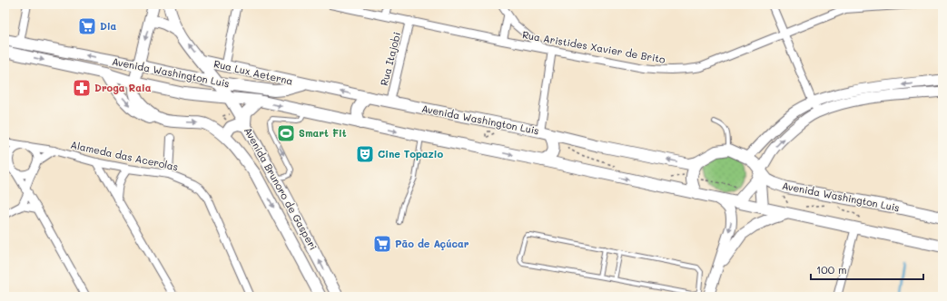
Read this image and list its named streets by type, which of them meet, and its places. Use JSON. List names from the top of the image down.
{
  "streets": {
    "main road": ["Avenida Washington Luis", "Rua Lux Aeterna", "Avenida Brunoro de Gasperi"],
    "street": ["Rua Aristides Xavier de Brito", "Rua Itajobi", "Alameda das Acerolas"]
  },
  "crossings": [
    ["Rua Aristides Xavier de Brito", "Rua Itajobi"],
    ["Rua Itajobi", "Avenida Washington Luis"],
    ["Avenida Washington Luis", "Rua Lux Aeterna"],
    ["Avenida Washington Luis", "Avenida Brunoro de Gasperi"],
    ["Rua Lux Aeterna", "Avenida Brunoro de Gasperi"]
  ],
  "places": {
    "supermarket": ["Dia", "Pão de Açúcar"],
    "pharmacy": ["Droga Raia"],
    "sports": ["Smart Fit"],
    "theatre": ["Cine Topazio"]
  },
  "scale_bar": "100 m"
}
